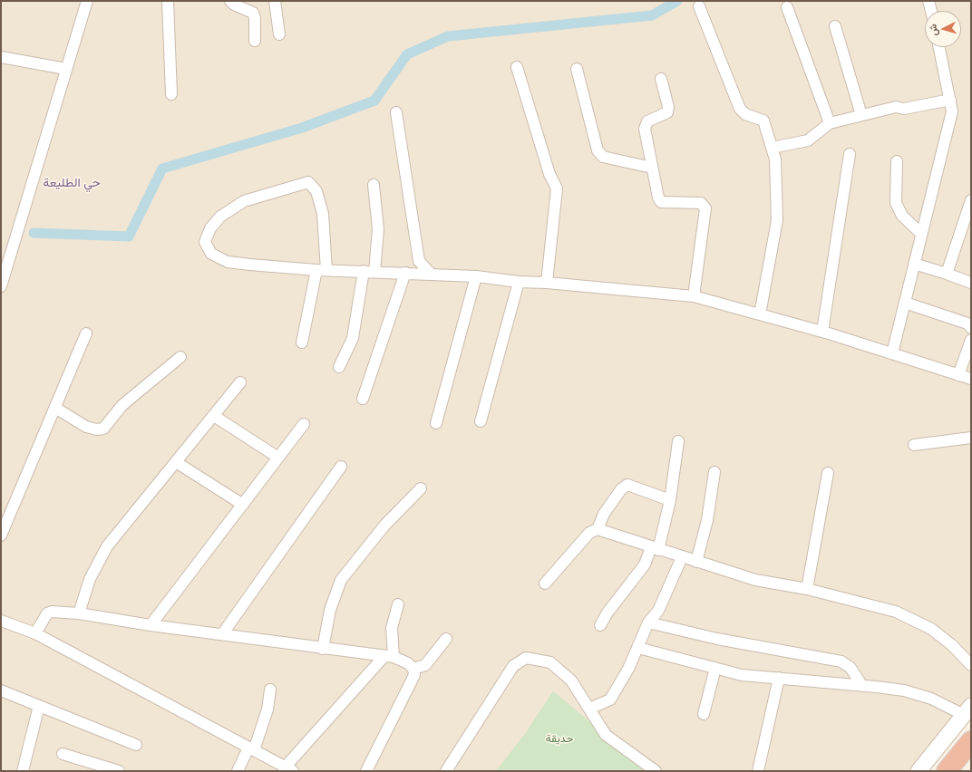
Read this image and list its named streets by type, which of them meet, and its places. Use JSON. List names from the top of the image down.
{
  "districts": ["حي الطليعة"],
  "parks": ["حديقة"],
  "north": "left"
}
